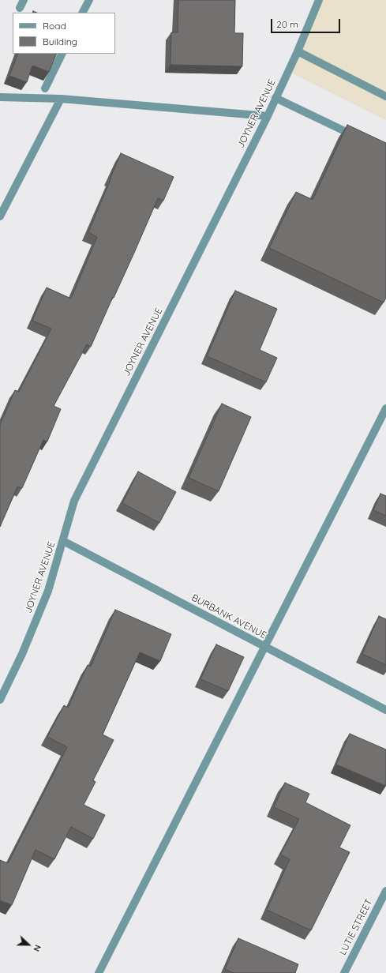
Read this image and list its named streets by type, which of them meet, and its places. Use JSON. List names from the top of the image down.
{
  "streets": {
    "street": ["JOYNER AVENUE", "BURBANK AVENUE", "LUTIE STREET"]
  },
  "crossings": [
    ["JOYNER AVENUE", "BURBANK AVENUE"]
  ],
  "legend": ["Road", "Building"],
  "scale_bar": "20 m",
  "north": "right"
}
